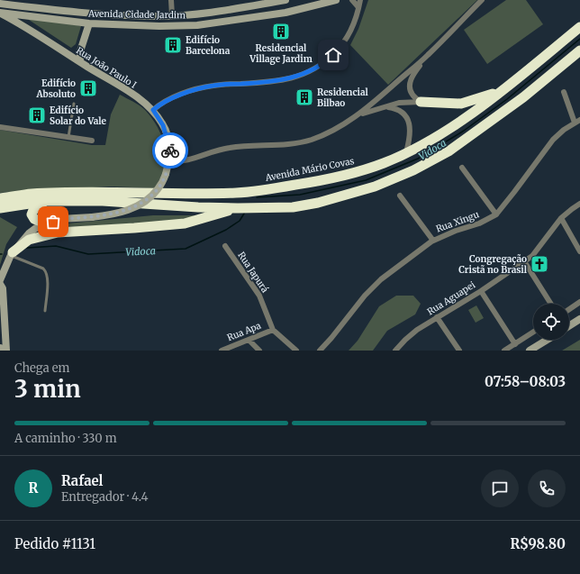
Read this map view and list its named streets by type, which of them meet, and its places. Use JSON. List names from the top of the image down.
{
  "streets": {
    "highway": ["Avenida Mário Covas"],
    "main road": ["Avenida Cidade Jardim", "Rua João Paulo I"],
    "street": [
      "Rua Xingu",
      "Rua Japurá",
      "Rua Aguapei",
      "Rua Apa"
    ]
  },
  "crossings": [
    ["Avenida Cidade Jardim", "Rua João Paulo I"],
    ["Rua Japurá", "Rua Apa"]
  ],
  "water": ["Vidoca"],
  "places": {
    "building": [
      "Residencial Village Jardim",
      "Edifício Barcelona",
      "Edifício Absoluto",
      "Residencial Bilbao",
      "Edifício Solar do Vale"
    ],
    "church": ["Congregação Cristã no Brasil"]
  },
  "page": {
    "heading": ["3 min", "Chega em", "07:58–08:03"],
    "panel": [
      "Rafael",
      "Entregador · 4.4",
      "Pedido #1131",
      "R$98.80"
    ],
    "bar": "A caminho · 330 m",
    "round": "R"
  }
}
